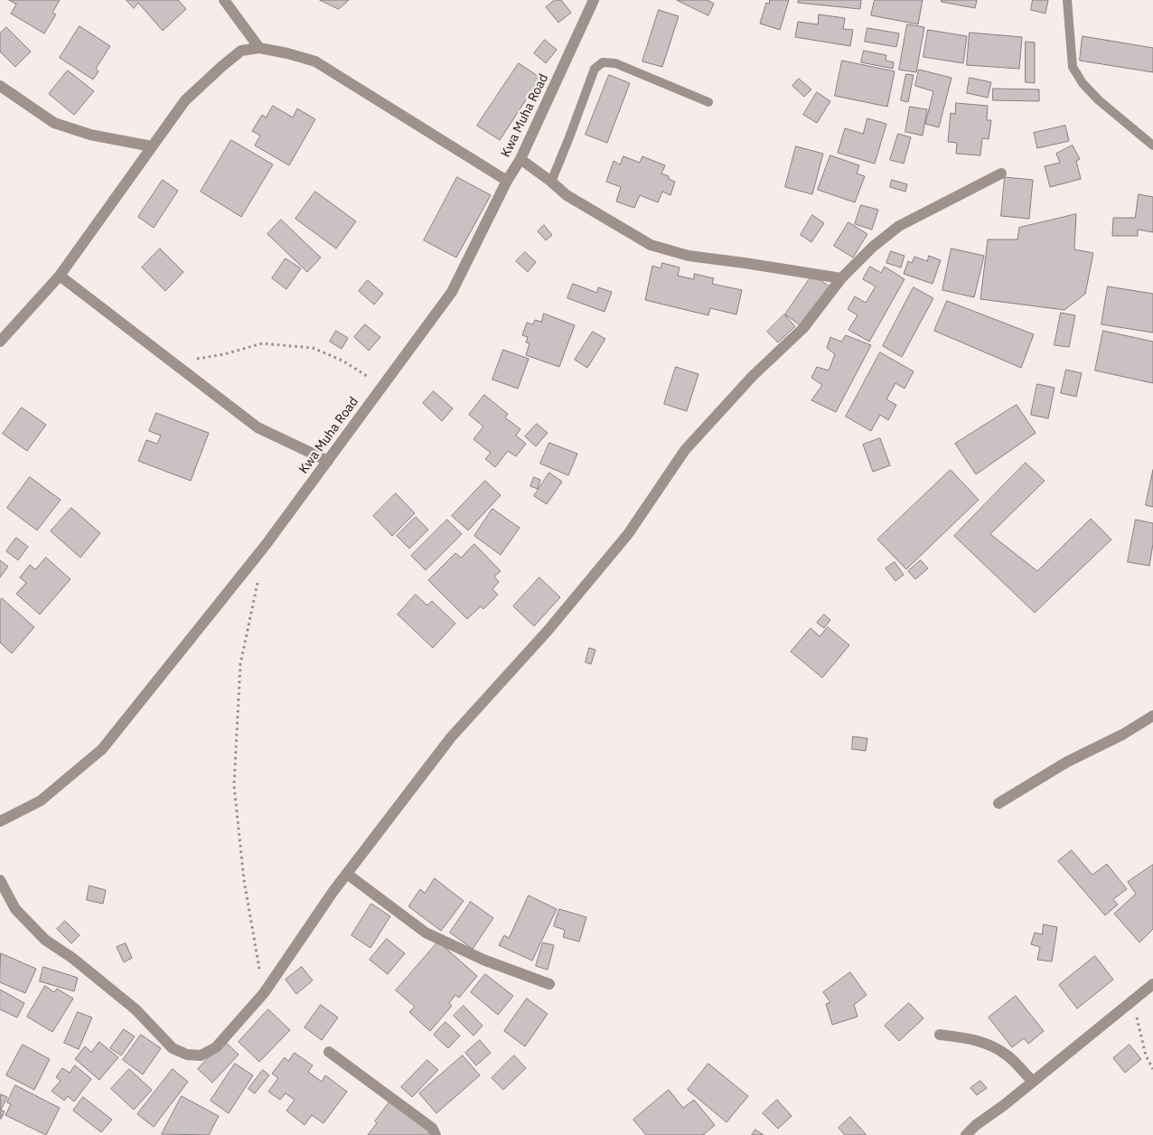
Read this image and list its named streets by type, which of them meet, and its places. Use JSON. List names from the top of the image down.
{
  "streets": {
    "street": ["Kwa Muha Road"]
  }
}
